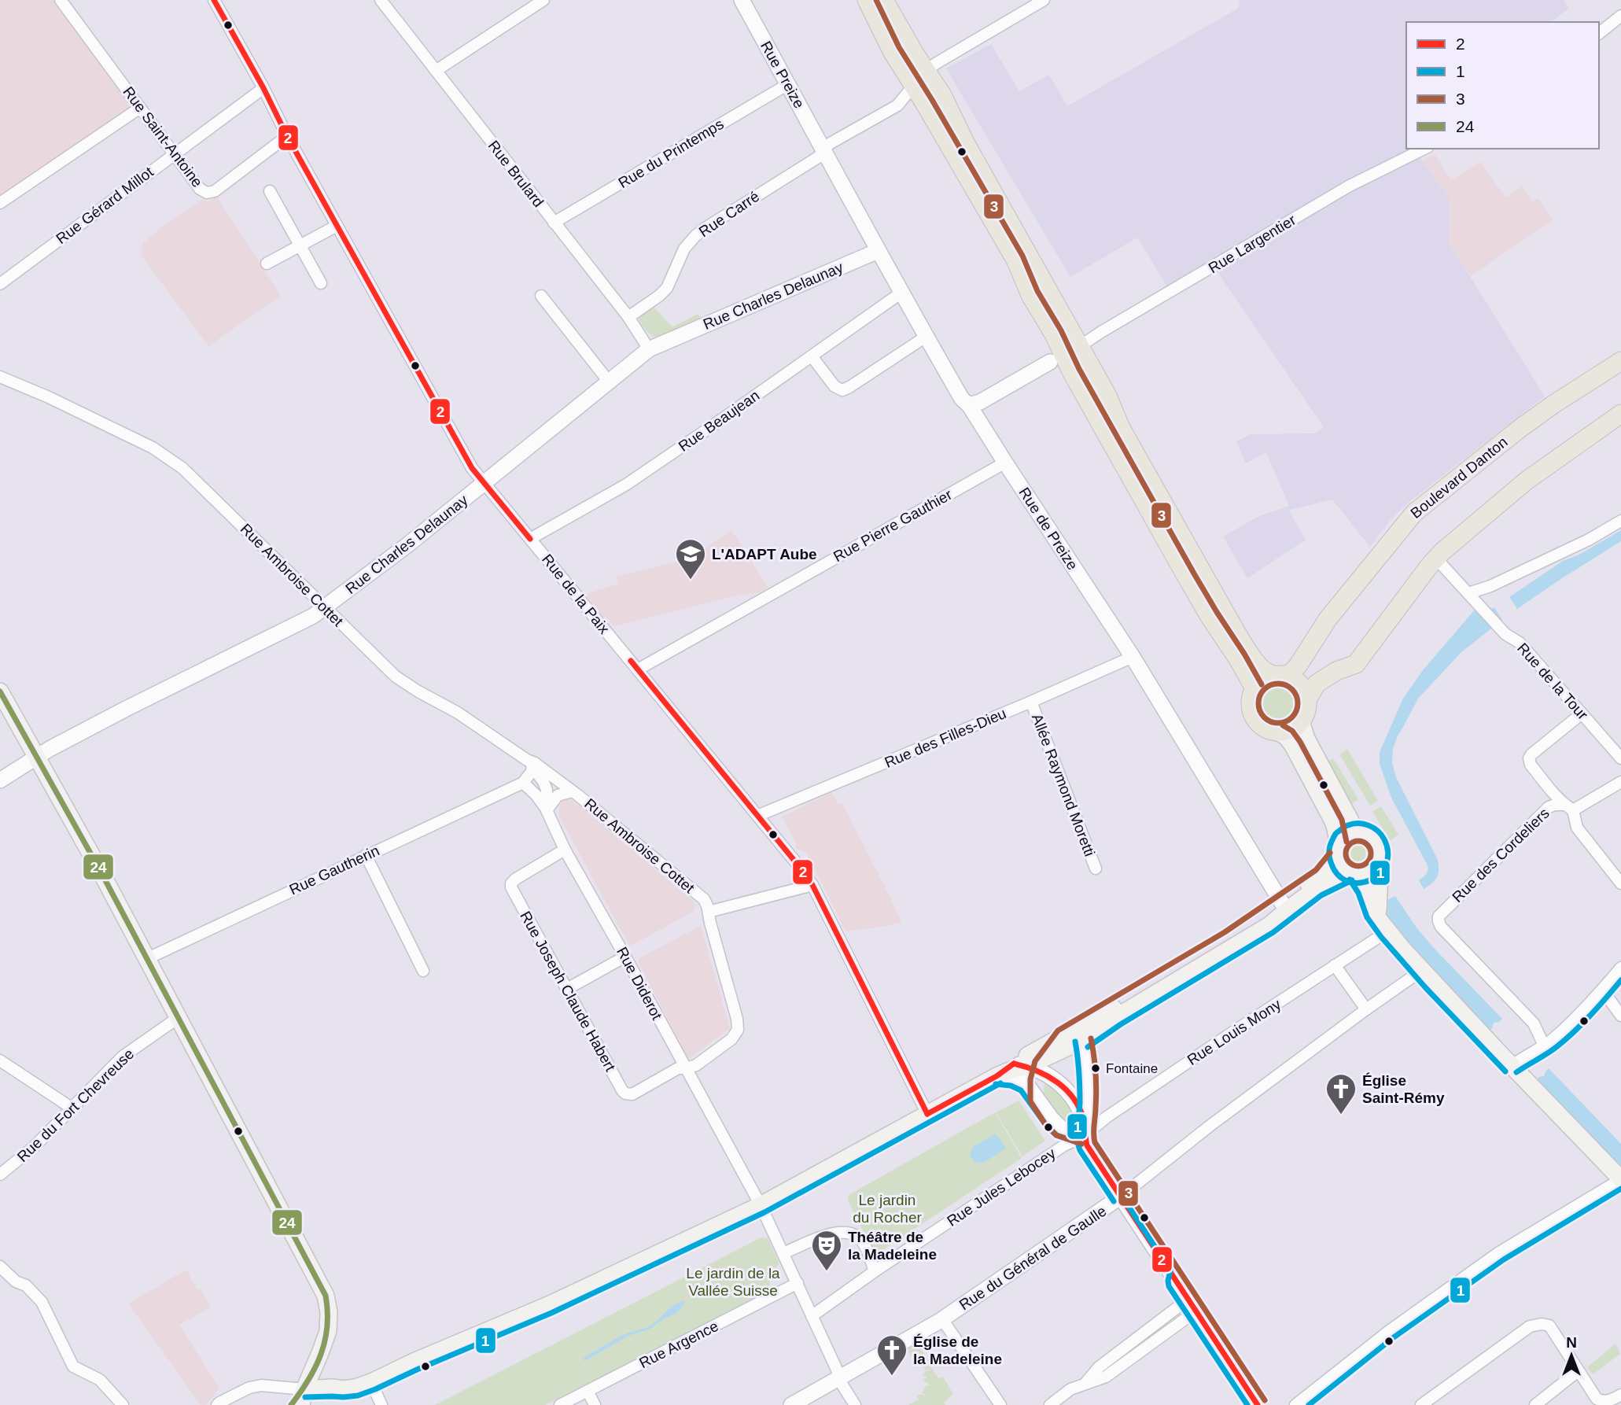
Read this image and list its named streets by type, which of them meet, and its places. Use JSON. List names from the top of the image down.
{
  "streets": {
    "main road": ["Boulevard Danton"],
    "street": [
      "Rue Preize",
      "Rue Saint-Antoine",
      "Rue du Printemps",
      "Rue Brulard",
      "Rue Gérard Millot",
      "Rue Carré",
      "Rue Largentier",
      "Rue Charles Delaunay",
      "Rue Beaujean",
      "Rue Pierre Gauthier",
      "Rue de Preize",
      "Rue Ambroise Cottet",
      "Rue de la Paix",
      "Rue de la Tour",
      "Rue des Filles-Dieu",
      "Allée Raymond Moretti",
      "Rue des Cordeliers",
      "Rue Gautherin",
      "Rue Diderot",
      "Rue Joseph Claude Habert",
      "Rue Louis Mony",
      "Rue du Fort Chevreuse",
      "Rue Jules Lebocey",
      "Rue du Général de Gaulle",
      "Rue Argence"
    ]
  },
  "crossings": [
    ["Rue Preize", "Rue du Printemps"],
    ["Rue Preize", "Rue Carré"],
    ["Rue Preize", "Rue de Preize"],
    ["Rue Saint-Antoine", "Rue Gérard Millot"],
    ["Rue Saint-Antoine", "Rue de la Paix"],
    ["Rue du Printemps", "Rue Brulard"],
    ["Rue Brulard", "Rue Carré"],
    ["Rue Brulard", "Rue Charles Delaunay"],
    ["Rue Gérard Millot", "Rue de la Paix"],
    ["Rue Carré", "Rue de Preize"],
    ["Rue Charles Delaunay", "Rue de Preize"],
    ["Rue Charles Delaunay", "Rue Ambroise Cottet"],
    ["Rue Charles Delaunay", "Rue de la Paix"],
    ["Rue Beaujean", "Rue de Preize"],
    ["Rue Beaujean", "Rue de la Paix"],
    ["Rue Pierre Gauthier", "Rue de Preize"],
    ["Rue Pierre Gauthier", "Rue de la Paix"],
    ["Rue de Preize", "Rue des Filles-Dieu"],
    ["Rue Ambroise Cottet", "Rue Diderot"],
    ["Rue Ambroise Cottet", "Rue Joseph Claude Habert"],
    ["Rue de la Paix", "Rue des Filles-Dieu"],
    ["Rue des Filles-Dieu", "Allée Raymond Moretti"],
    ["Rue Diderot", "Rue Joseph Claude Habert"],
    ["Rue Diderot", "Rue Jules Lebocey"],
    ["Rue Diderot", "Rue du Général de Gaulle"],
    ["Rue Diderot", "Rue Argence"],
    ["Rue Louis Mony", "Rue Jules Lebocey"]
  ],
  "parks": ["Le jardin du Rocher", "Le jardin de la Vallée Suisse"],
  "places": {
    "school or university": ["L'ADAPT Aube"],
    "other": ["Fontaine"],
    "church": ["Église Saint-Rémy", "Église de la Madeleine"],
    "theatre": ["Théâtre de la Madeleine"]
  },
  "lines": [
    "transit line 2",
    "transit line 3",
    "transit line 24",
    "transit line 1"
  ],
  "legend": [
    "2",
    "1",
    "3",
    "24"
  ],
  "north": "top"
}
